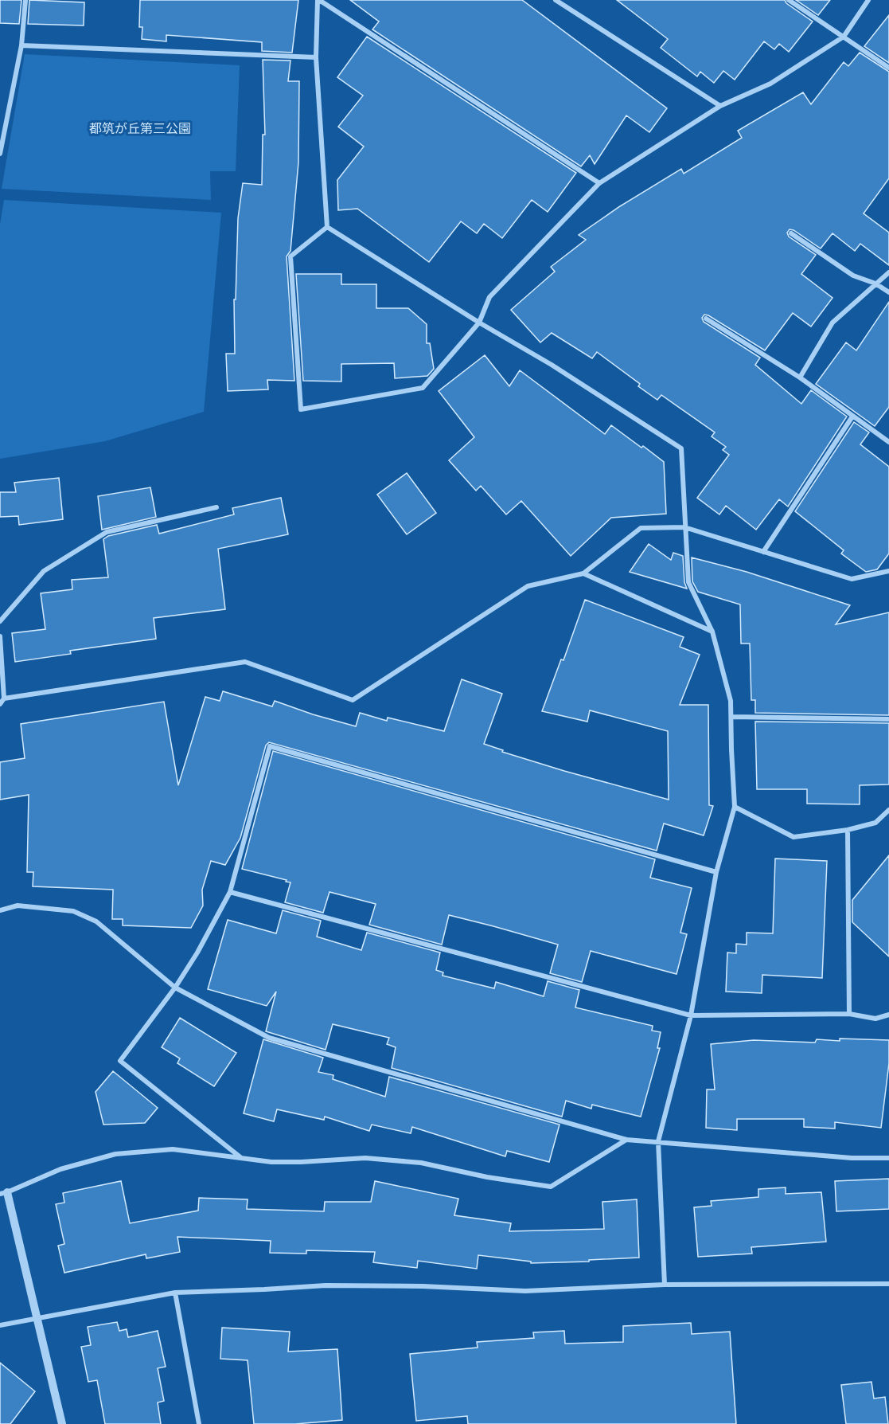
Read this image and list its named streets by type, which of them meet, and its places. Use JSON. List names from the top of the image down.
{
  "parks": ["都筑が丘第三公園"]
}
